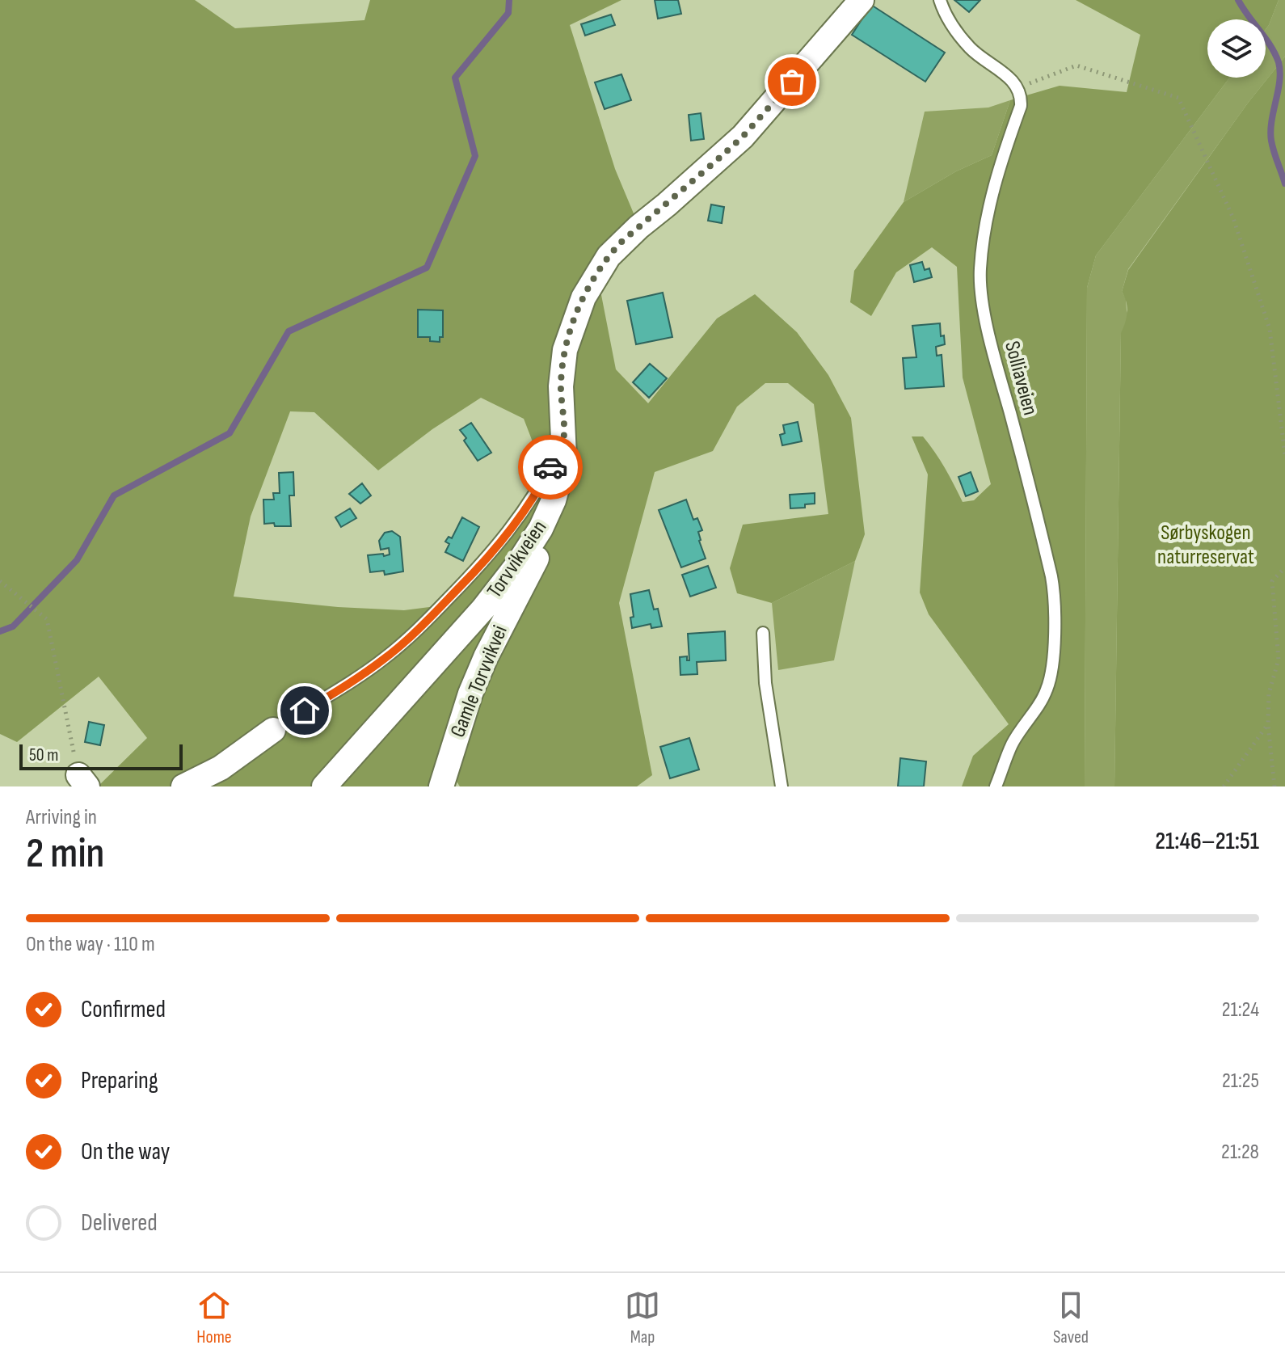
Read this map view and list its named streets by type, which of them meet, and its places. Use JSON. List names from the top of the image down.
{
  "streets": {
    "street": ["Torvvikveien", "Gamle Torvvikvei"],
    "lane": ["Solliaveien"]
  },
  "crossings": [
    ["Torvvikveien", "Gamle Torvvikvei"]
  ],
  "parks": ["Sørbyskogen naturreservat"],
  "scale_bar": "50 m",
  "page": {
    "scale": "50 m",
    "heading": ["2 min", "Arriving in", "21:46–21:51"],
    "bar": "On the way · 110 m",
    "list": [
      ["Confirmed", "21:24"],
      ["Preparing", "21:25"],
      ["On the way", "21:28"],
      "Delivered"
    ],
    "tabs": ["Home", "Map", "Saved"]
  }
}
